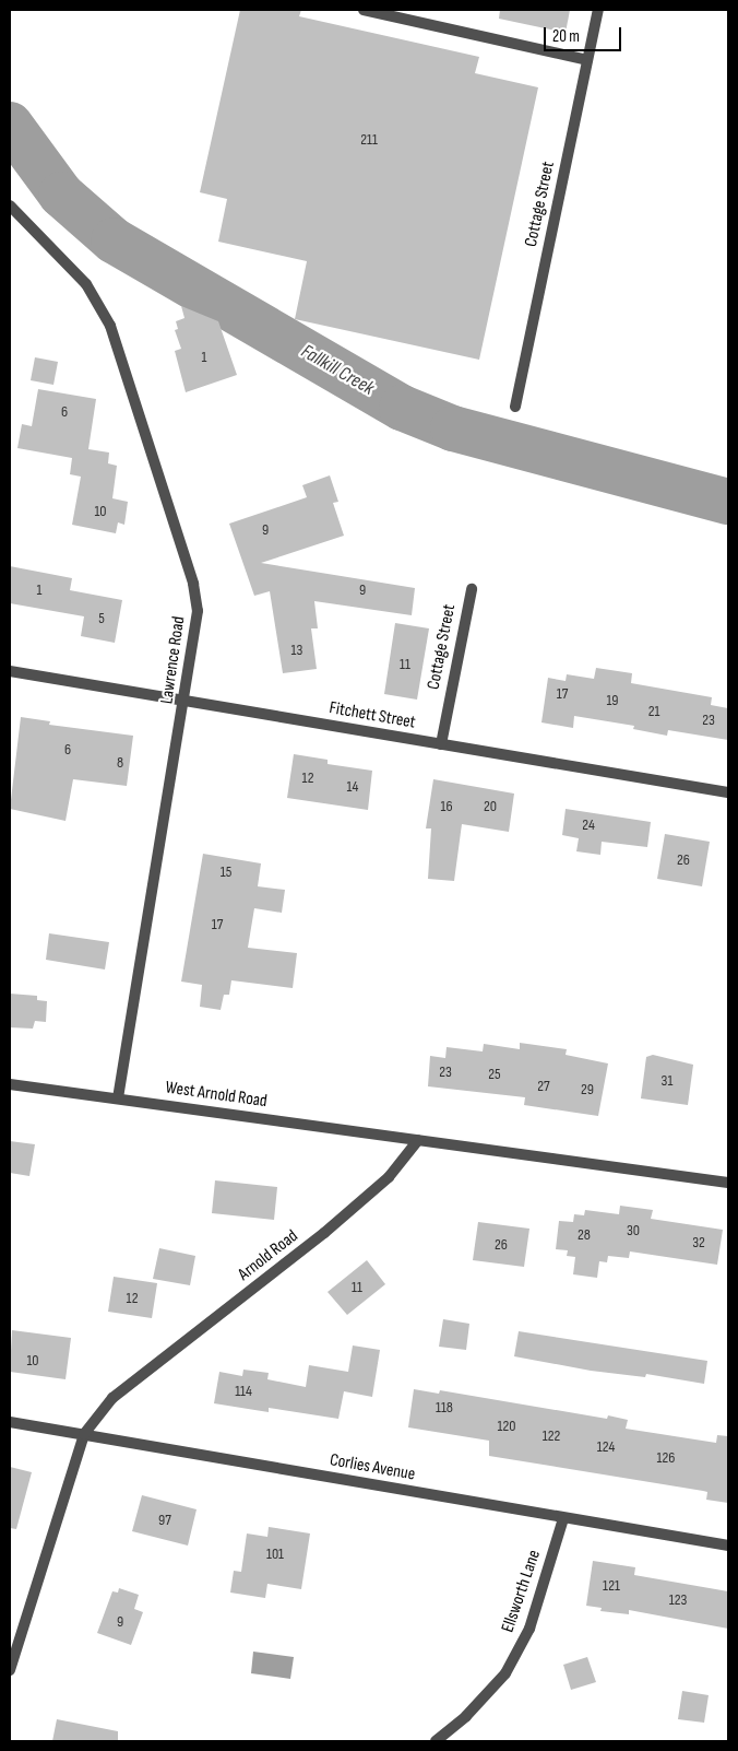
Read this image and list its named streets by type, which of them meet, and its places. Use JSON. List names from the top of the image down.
{
  "streets": {
    "street": [
      "Cottage Street",
      "Lawrence Road",
      "Fitchett Street",
      "West Arnold Road",
      "Arnold Road",
      "Corlies Avenue",
      "Ellsworth Lane"
    ]
  },
  "crossings": [
    ["Cottage Street", "Fitchett Street"],
    ["Lawrence Road", "Fitchett Street"],
    ["Lawrence Road", "West Arnold Road"],
    ["West Arnold Road", "Arnold Road"],
    ["Arnold Road", "Corlies Avenue"],
    ["Corlies Avenue", "Ellsworth Lane"]
  ],
  "water": ["Fallkill Creek"],
  "house_numbers": [
    "211",
    "1",
    "6",
    "10",
    "9",
    "1",
    "9",
    "5",
    "13",
    "11",
    "17",
    "19",
    "21",
    "23",
    "6",
    "8",
    "12",
    "14",
    "16",
    "20",
    "24",
    "26",
    "15",
    "17",
    "23",
    "25",
    "31",
    "27",
    "29",
    "30",
    "28",
    "32",
    "26",
    "11",
    "12",
    "10",
    "114",
    "118",
    "120",
    "122",
    "124",
    "126",
    "97",
    "101",
    "121",
    "123",
    "9"
  ],
  "scale_bar": "20 m"
}
